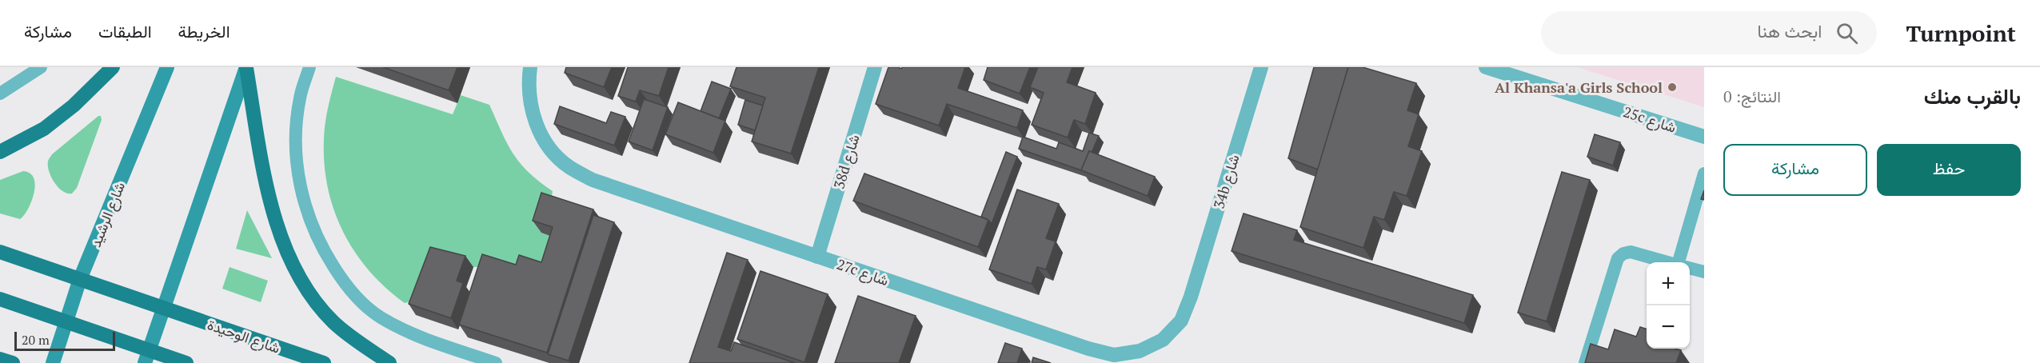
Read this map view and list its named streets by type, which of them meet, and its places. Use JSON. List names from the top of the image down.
{
  "streets": {
    "main road": ["شارع الرشيد", "شارع الوحيدة"],
    "street": [
      "25c شارع",
      "38d شارع",
      "34b شارع",
      "27c شارع"
    ]
  },
  "crossings": [
    ["38d شارع", "27c شارع"],
    ["34b شارع", "27c شارع"],
    ["شارع الرشيد", "شارع الوحيدة"]
  ],
  "places": ["Al Khansa'a Girls School"],
  "scale_bar": "20 m",
  "page": {
    "header": "Turnpoint",
    "search": "ابحث هنا",
    "nav": ["الخريطة", "الطبقات", "مشاركة"],
    "heading": ["بالقرب منك", "النتائج: 0"],
    "buttons": ["حفظ", "مشاركة"],
    "map_buttons": ["+", "−"],
    "scale": "20 m"
  }
}
